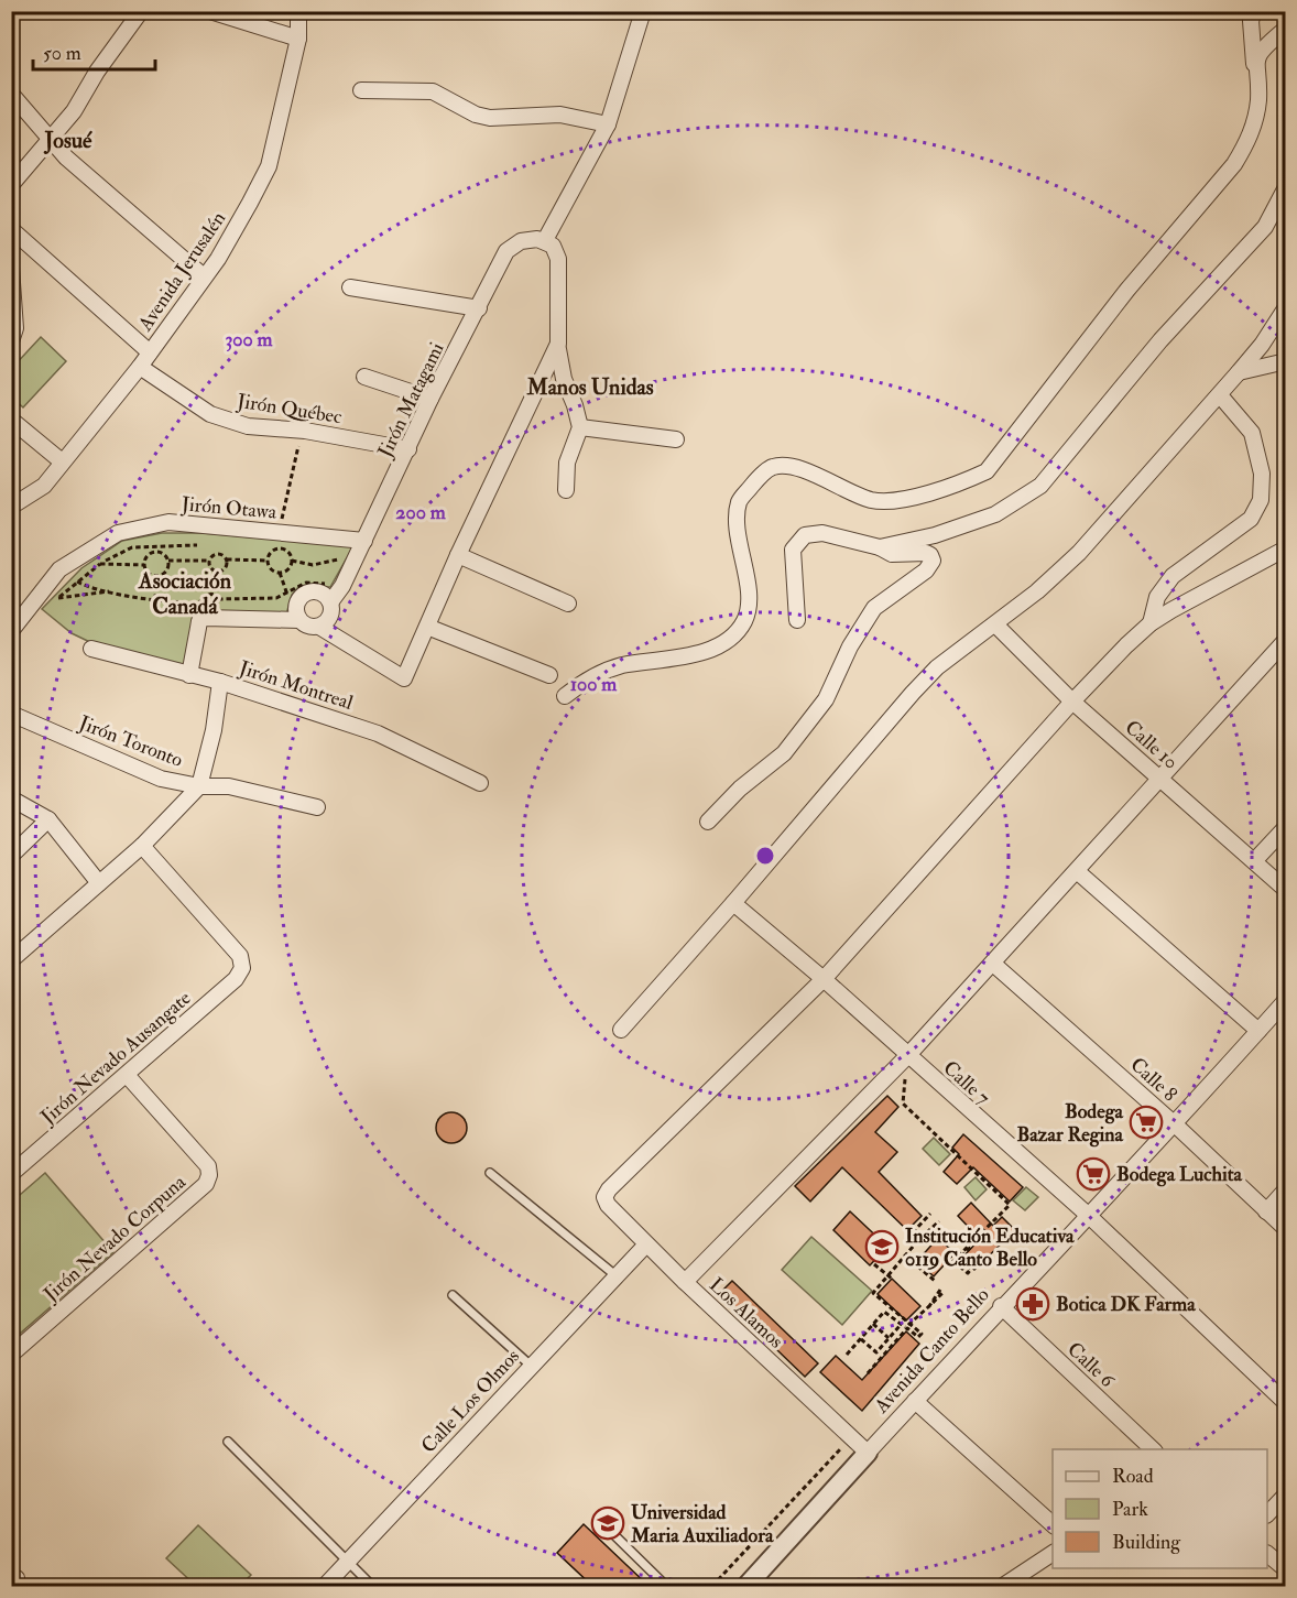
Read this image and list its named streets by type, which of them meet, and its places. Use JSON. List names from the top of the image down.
{
  "streets": {
    "street": [
      "Avenida Jerusalén",
      "Jirón Matagami",
      "Jirón Québec",
      "Jirón Otawa",
      "Jirón Montreal",
      "Jirón Toronto",
      "Calle 10",
      "Jirón Nevado Ausangate",
      "Calle 8",
      "Calle 7",
      "Jirón Nevado Corpuna",
      "Los Alamos",
      "Avenida Canto Bello",
      "Calle 6",
      "Calle Los Olmos"
    ]
  },
  "crossings": [
    ["Avenida Jerusalén", "Jirón Québec"],
    ["Jirón Matagami", "Jirón Québec"],
    ["Jirón Matagami", "Jirón Otawa"],
    ["Jirón Nevado Ausangate", "Jirón Nevado Corpuna"],
    ["Calle 8", "Avenida Canto Bello"],
    ["Calle 7", "Los Alamos"],
    ["Calle 7", "Avenida Canto Bello"],
    ["Los Alamos", "Avenida Canto Bello"],
    ["Los Alamos", "Calle Los Olmos"],
    ["Avenida Canto Bello", "Calle 6"]
  ],
  "districts": ["Josué", "Manos Unidas", "Asociación Canadá"],
  "places": {
    "supermarket": ["Bodega Bazar Regina", "Bodega Luchita"],
    "school or university": ["Institución Educativa 0119 Canto Bello", "Universidad Maria Auxiliadora"],
    "pharmacy": ["Botica DK Farma"]
  },
  "legend": ["Road", "Park", "Building"],
  "scale_bar": "50 m",
  "rings": ["300 m", "200 m", "100 m"]
}
